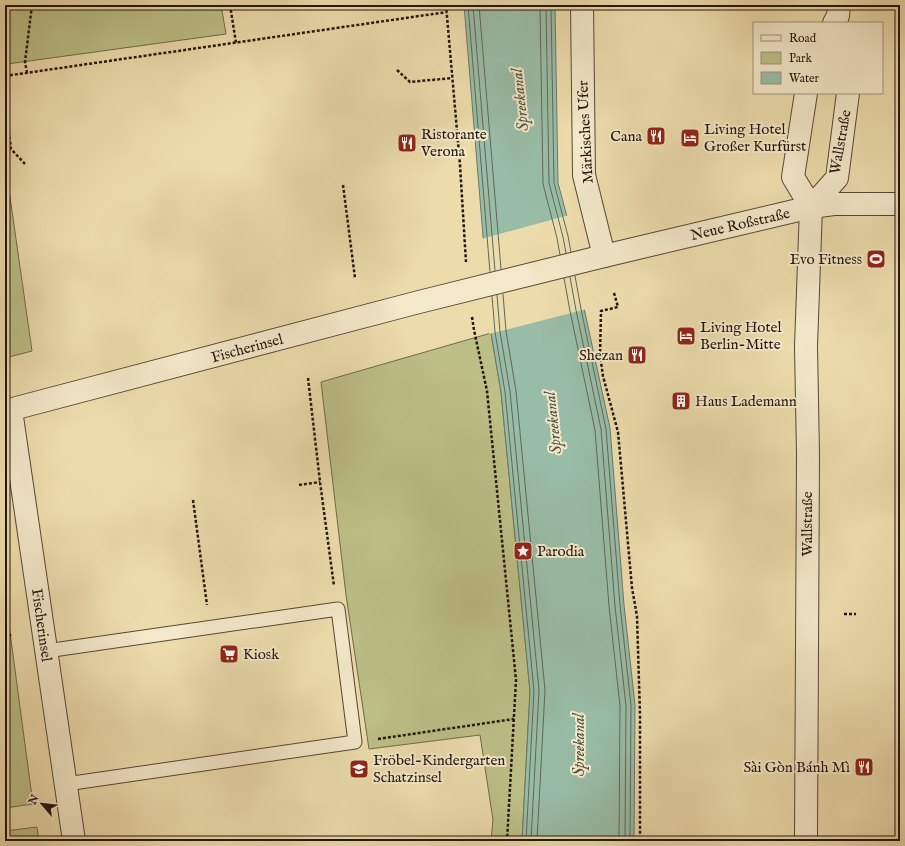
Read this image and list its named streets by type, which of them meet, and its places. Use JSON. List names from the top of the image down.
{
  "streets": {
    "street": [
      "Märkisches Ufer",
      "Wallstraße",
      "Neue Roßstraße",
      "Fischerinsel"
    ]
  },
  "crossings": [
    ["Märkisches Ufer", "Neue Roßstraße"],
    ["Wallstraße", "Neue Roßstraße"],
    ["Neue Roßstraße", "Fischerinsel"]
  ],
  "water": ["Spreekanal"],
  "places": {
    "restaurant": [
      "Cana",
      "Ristorante Verona",
      "Shezan",
      "Sài Gòn Bánh Mì"
    ],
    "hotel": ["Living Hotel Großer Kurfürst", "Living Hotel Berlin-Mitte"],
    "sports": ["Evo Fitness"],
    "building": ["Haus Lademann"],
    "place": ["Parodia"],
    "supermarket": ["Kiosk"],
    "school or university": ["Fröbel-Kindergarten Schatzinsel"]
  },
  "legend": ["Road", "Park", "Water"],
  "north": "top left"
}
